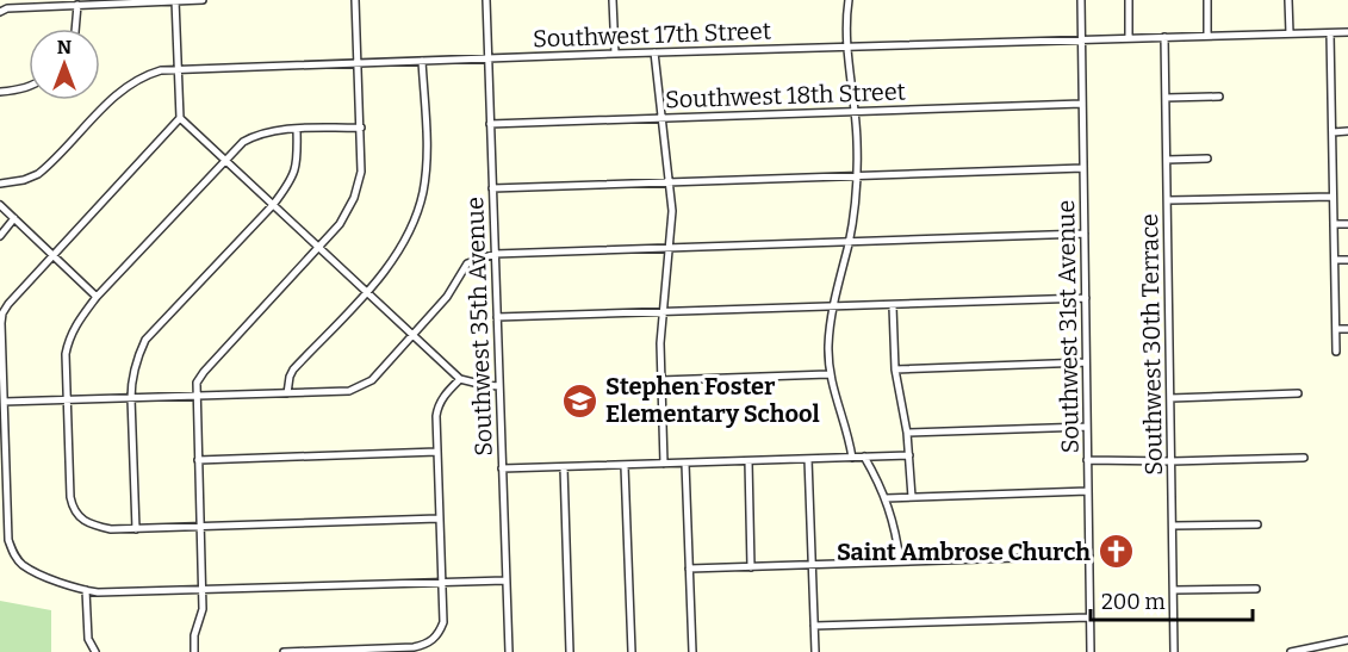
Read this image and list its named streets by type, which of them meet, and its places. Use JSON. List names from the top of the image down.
{
  "streets": {
    "street": [
      "Southwest 17th Street",
      "Southwest 18th Street",
      "Southwest 35th Avenue",
      "Southwest 31st Avenue",
      "Southwest 30th Terrace"
    ]
  },
  "crossings": [
    ["Southwest 17th Street", "Southwest 35th Avenue"],
    ["Southwest 17th Street", "Southwest 31st Avenue"],
    ["Southwest 17th Street", "Southwest 30th Terrace"],
    ["Southwest 18th Street", "Southwest 35th Avenue"],
    ["Southwest 18th Street", "Southwest 31st Avenue"]
  ],
  "places": {
    "school or university": ["Stephen Foster Elementary School"],
    "church": ["Saint Ambrose Church"]
  },
  "scale_bar": "200 m",
  "north": "top"
}
